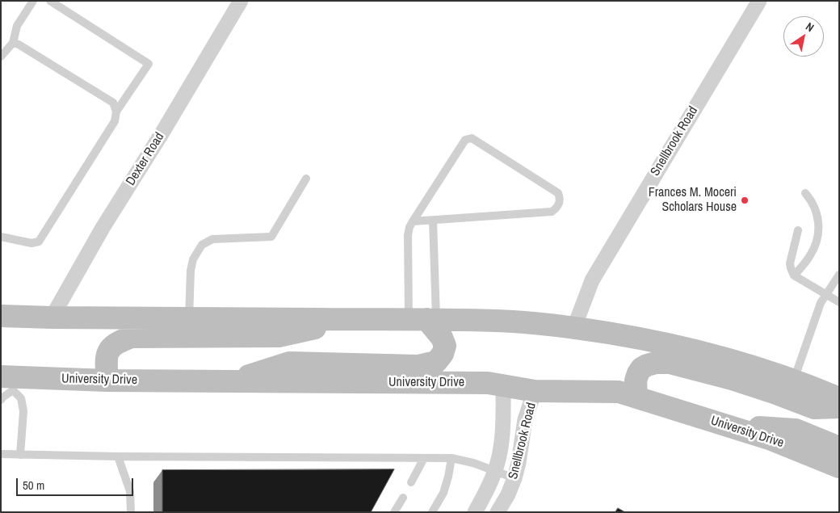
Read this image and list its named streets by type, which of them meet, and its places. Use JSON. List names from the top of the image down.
{
  "streets": {
    "main road": ["University Drive"],
    "street": ["Snellbrook Road", "Dexter Road"]
  },
  "crossings": [
    ["Snellbrook Road", "University Drive"]
  ],
  "places": ["Frances M. Moceri Scholars House"],
  "scale_bar": "50 m",
  "north": "top right"
}
